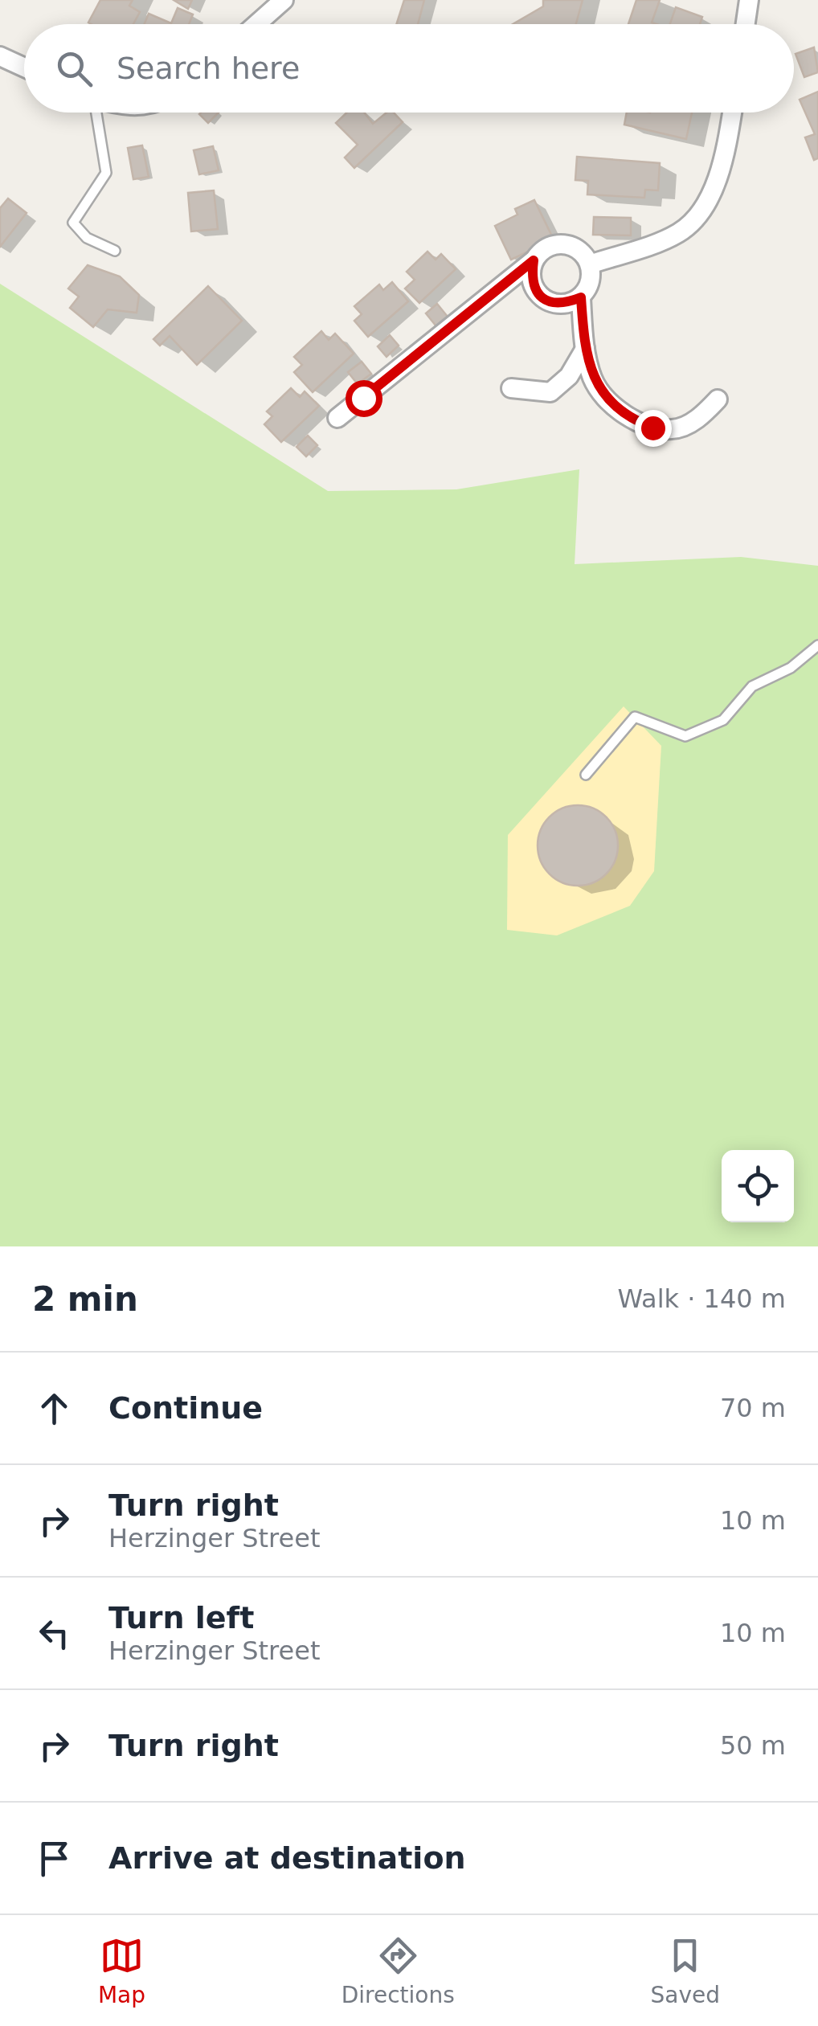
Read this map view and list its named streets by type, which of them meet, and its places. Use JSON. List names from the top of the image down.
{
  "page": {
    "search": "Search here",
    "heading": ["2 min", "Walk · 140 m"],
    "list": [
      ["Continue", "70 m"],
      ["Turn right", "Herzinger Street", "10 m"],
      ["Turn left", "Herzinger Street", "10 m"],
      ["Turn right", "50 m"],
      "Arrive at destination"
    ],
    "nav": ["Map", "Directions", "Saved"]
  }
}
